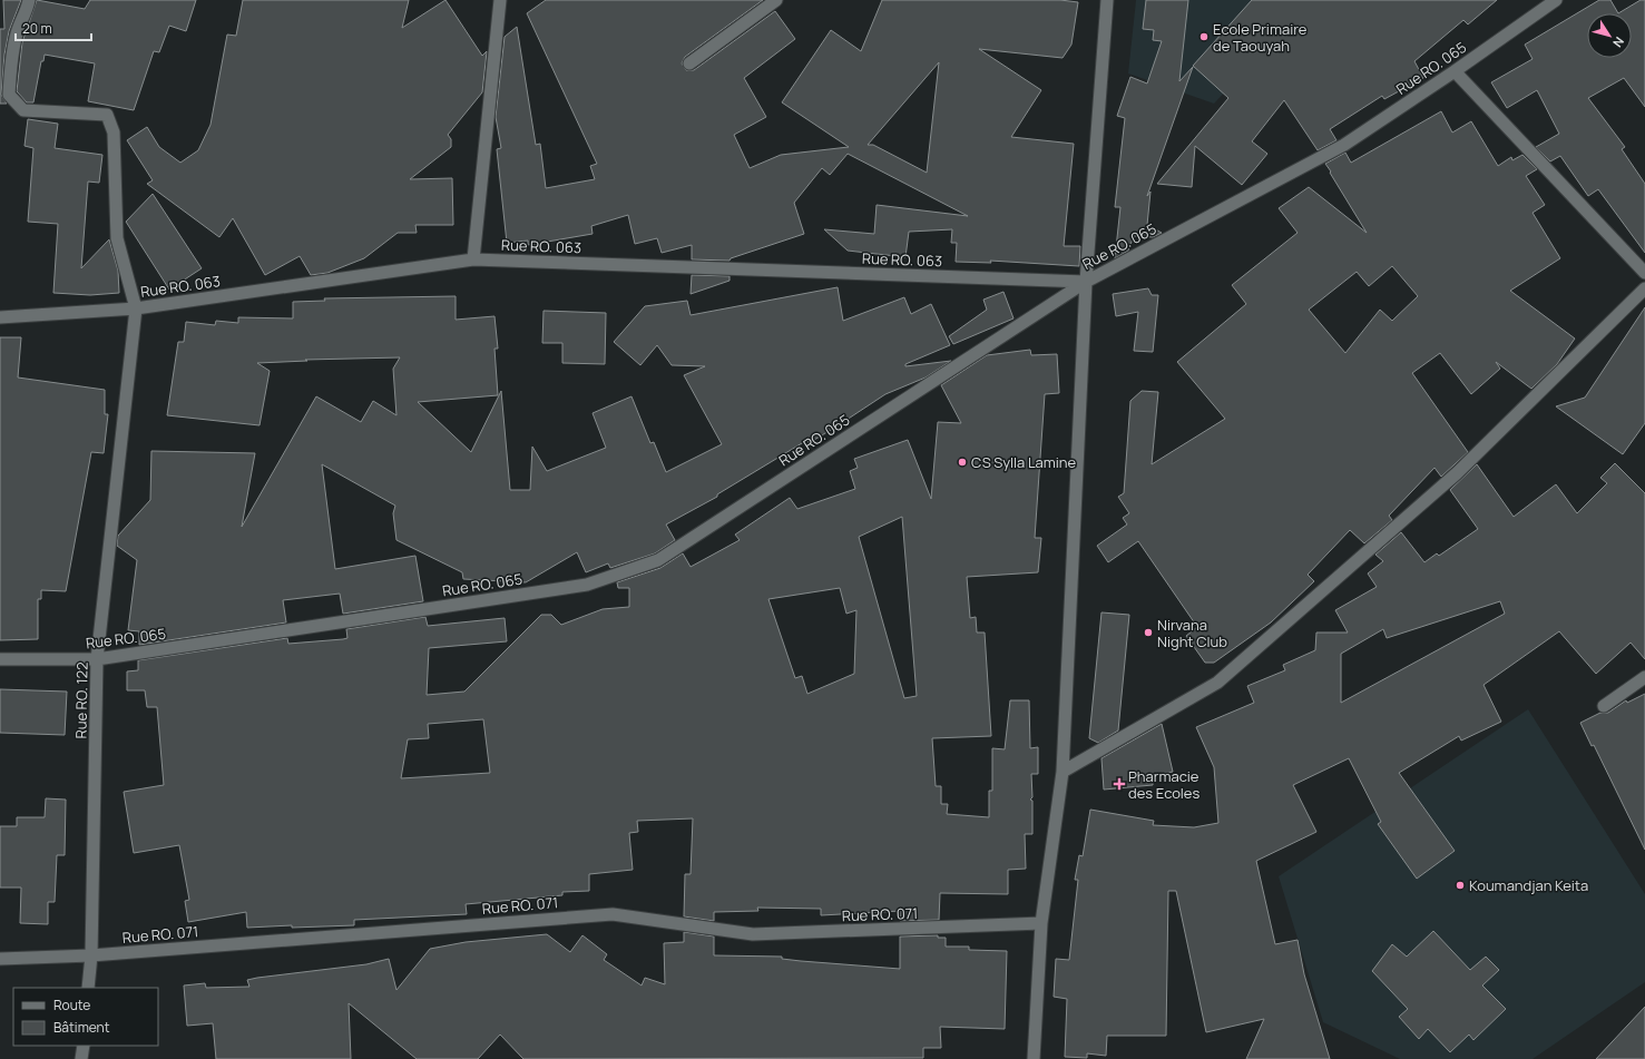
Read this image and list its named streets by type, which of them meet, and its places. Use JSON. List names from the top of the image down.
{
  "streets": {
    "street": [
      "Rue RO. 065",
      "Rue RO. 063",
      "Rue RO. 122",
      "Rue RO. 071"
    ]
  },
  "crossings": [
    ["Rue RO. 065", "Rue RO. 063"],
    ["Rue RO. 065", "Rue RO. 122"],
    ["Rue RO. 063", "Rue RO. 122"],
    ["Rue RO. 122", "Rue RO. 071"]
  ],
  "places": {
    "other": [
      "Ecole Primaire de Taouyah",
      "CS Sylla Lamine",
      "Nirvana Night Club",
      "Koumandjan Keita"
    ],
    "health": ["Pharmacie des Ecoles"]
  },
  "legend": ["Route", "Bâtiment"],
  "scale_bar": "20 m",
  "north": "bottom right"
}
